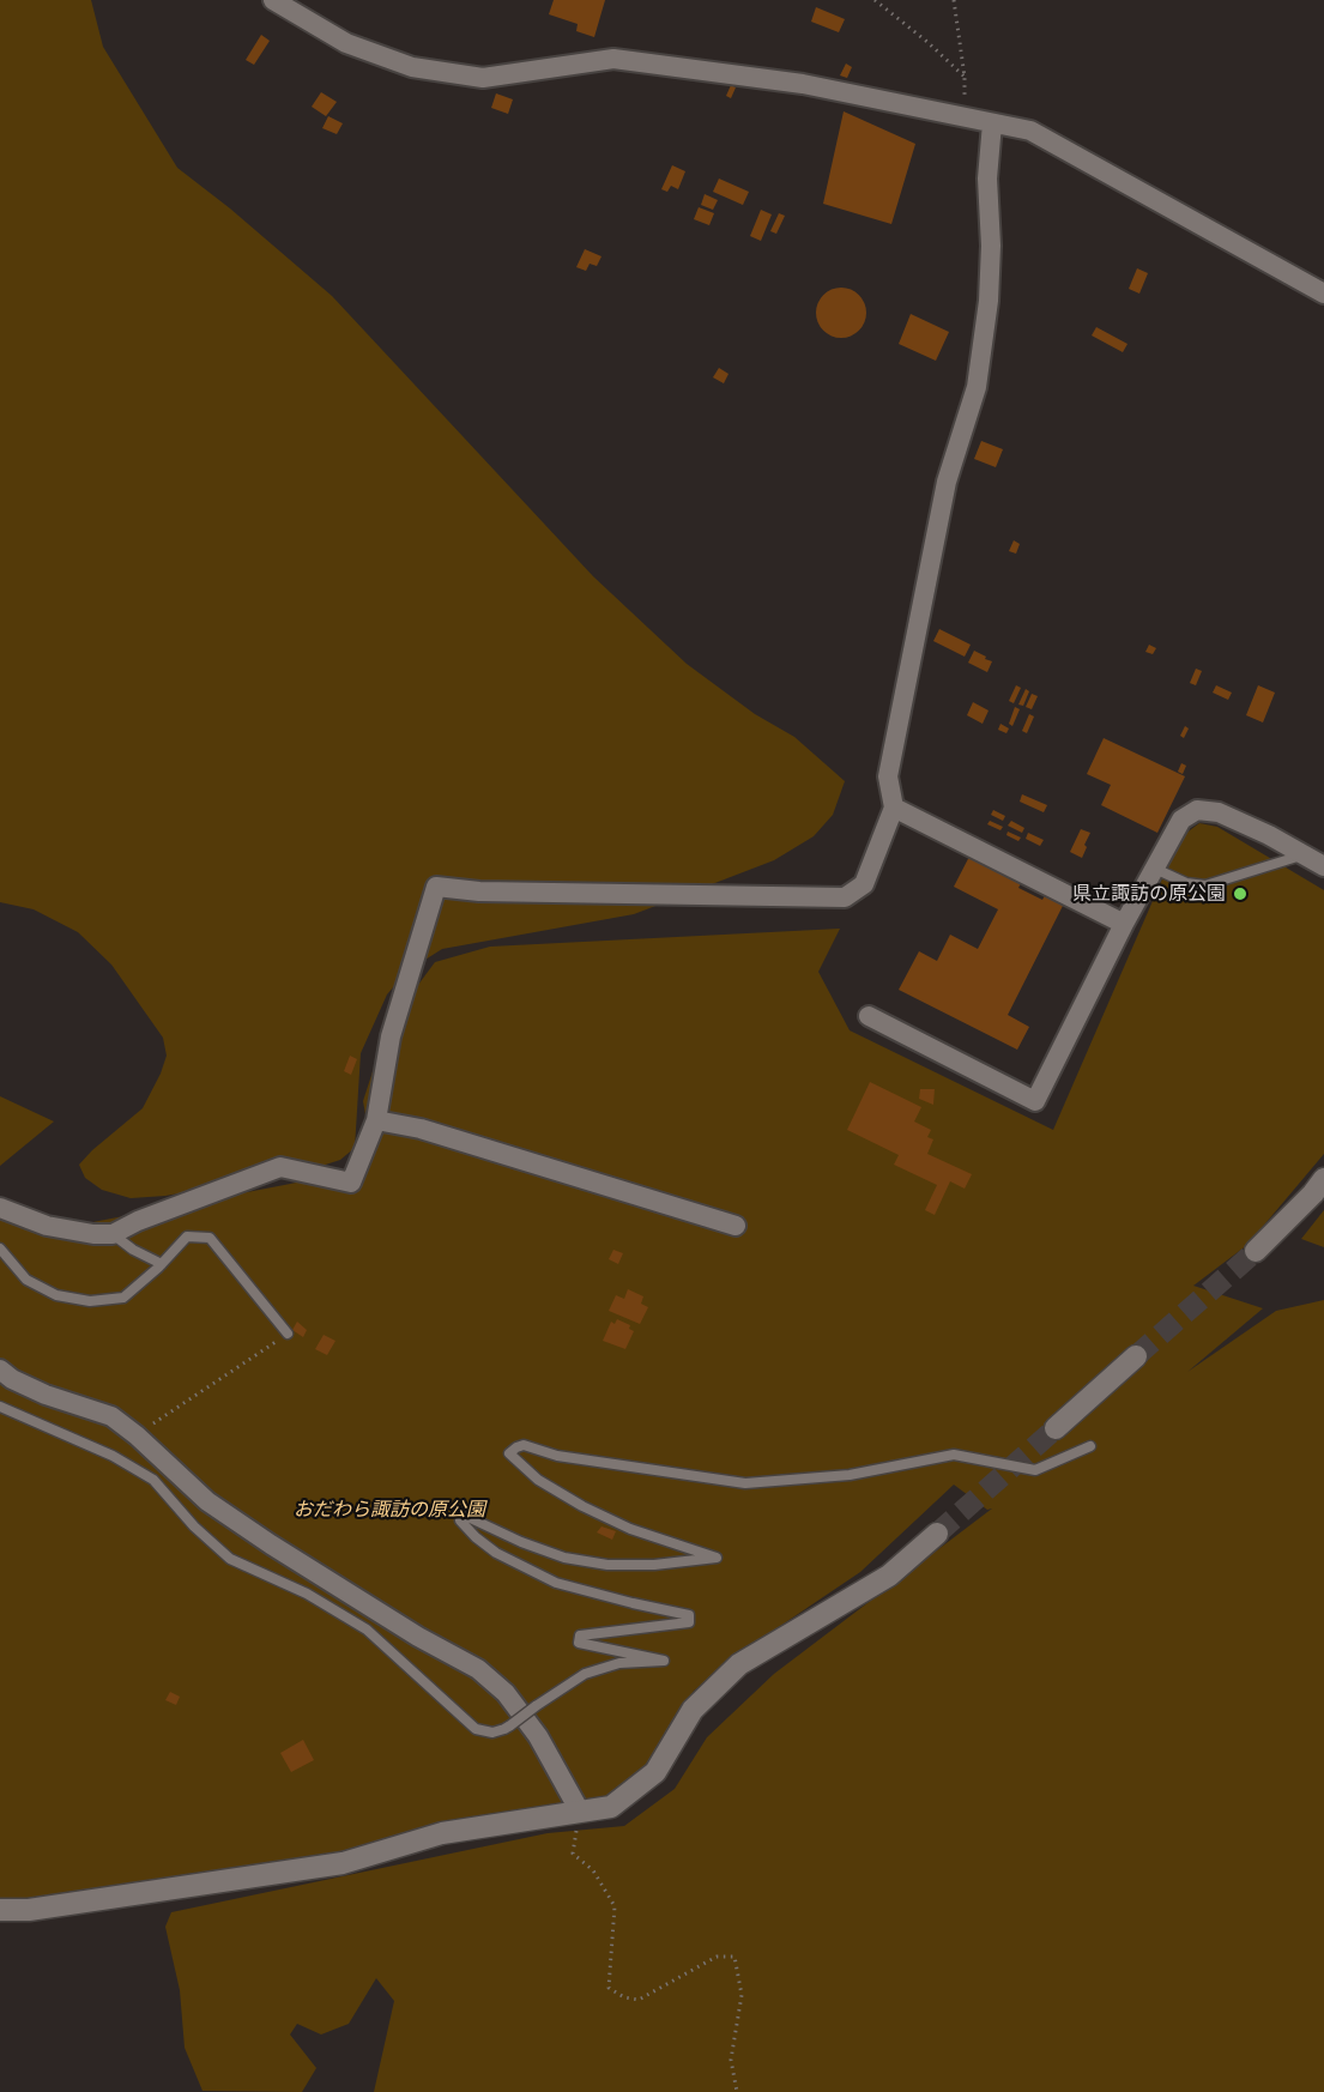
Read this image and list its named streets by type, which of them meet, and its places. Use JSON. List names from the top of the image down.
{
  "parks": ["おだわら諏訪の原公園"],
  "places": ["県立諏訪の原公園"]
}
